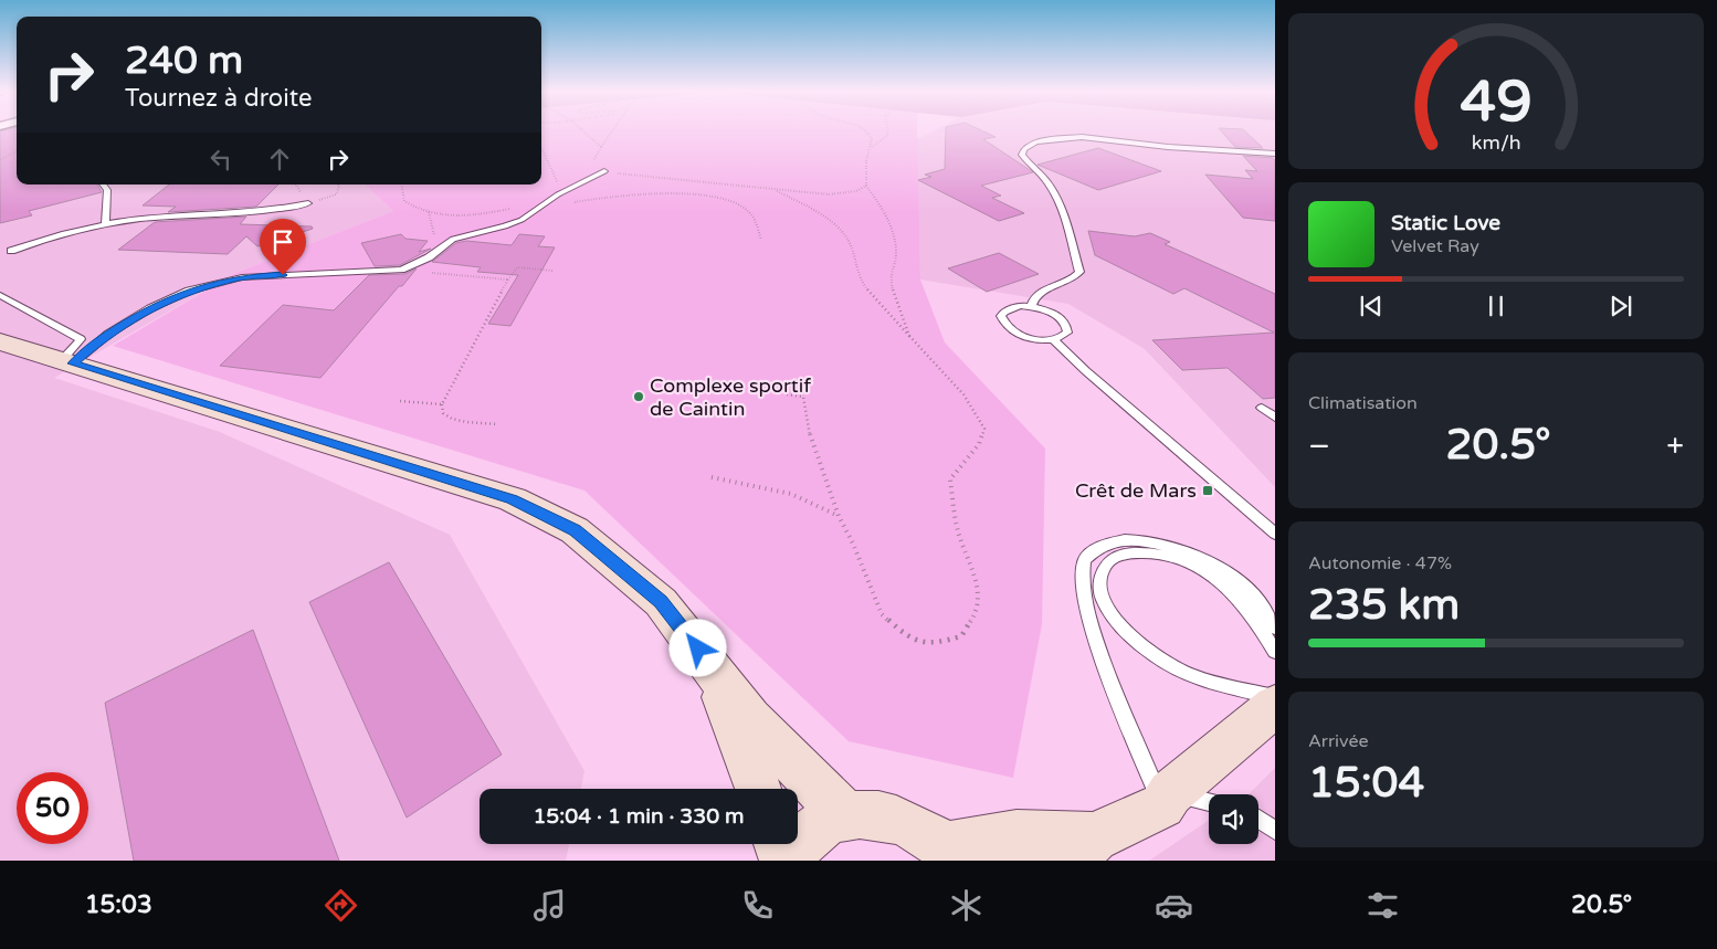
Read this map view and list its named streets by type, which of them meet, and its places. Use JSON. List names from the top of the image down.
{
  "places": {
    "other": ["Complexe sportif de Caintin"],
    "transit": ["Crêt de Mars"]
  },
  "page": {
    "turn": ["240 m", "Tournez à droite"],
    "song": ["Static Love", "Velvet Ray"],
    "tile": [
      "Climatisation",
      ["Autonomie · 47%", "235 km"],
      ["Arrivée", "15:04"]
    ],
    "heat": ["−", "20.5°", "+"],
    "limit": "50",
    "trip": "15:04 · 1 min · 330 m",
    "tabs": ["15:03", "20.5°"],
    "gauge": ["49", "km/h"]
  }
}
